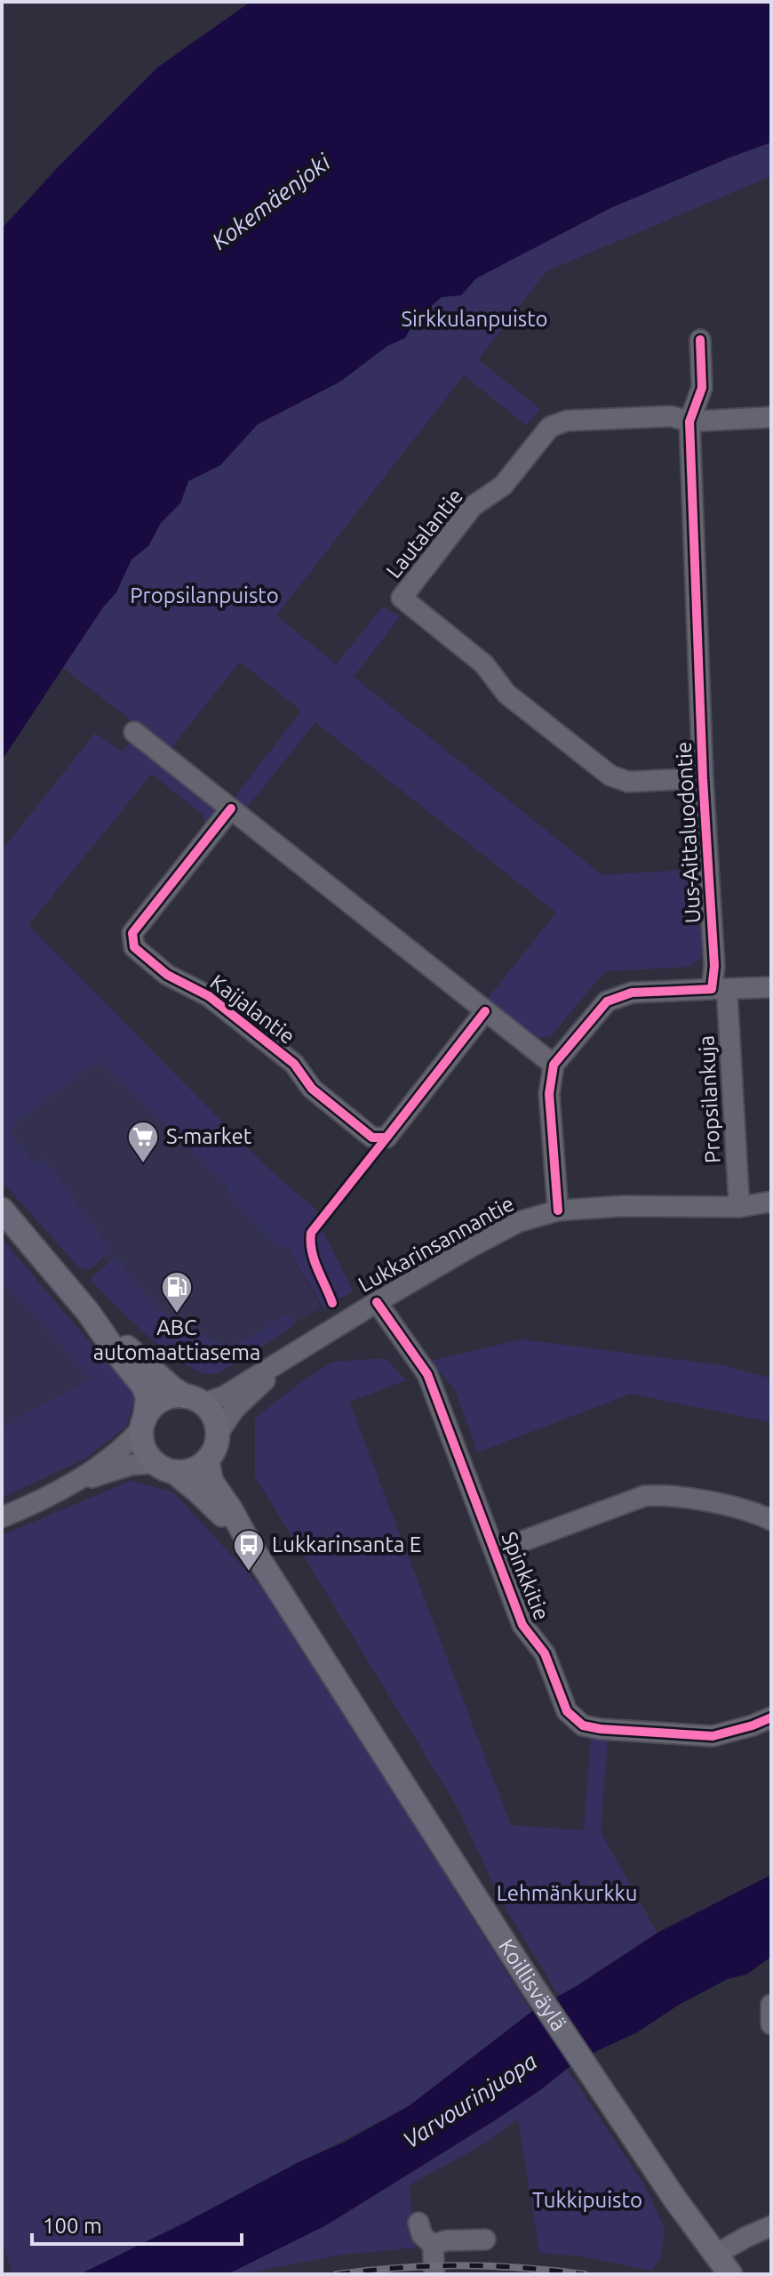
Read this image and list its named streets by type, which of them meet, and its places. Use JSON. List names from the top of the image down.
{
  "streets": {
    "main road": ["Koillisväylä"],
    "street": [
      "Lautalantie",
      "Uus-Aittaluodontie",
      "Kaijalantie",
      "Propsilankuja",
      "Lukkarinsannantie",
      "Spinkkitie"
    ]
  },
  "crossings": [
    ["Lautalantie", "Uus-Aittaluodontie"],
    ["Uus-Aittaluodontie", "Propsilankuja"],
    ["Propsilankuja", "Lukkarinsannantie"],
    ["Lukkarinsannantie", "Spinkkitie"],
    ["Lukkarinsannantie", "Koillisväylä"]
  ],
  "water": ["Kokemäenjoki", "Varvourinjuopa"],
  "parks": [
    "Sirkkulanpuisto",
    "Propsilanpuisto",
    "Lehmänkurkku",
    "Tukkipuisto"
  ],
  "places": {
    "supermarket": ["S-market"],
    "fuel station": ["ABC automaattiasema"],
    "bus stop": ["Lukkarinsanta E"]
  },
  "scale_bar": "100 m"
}
